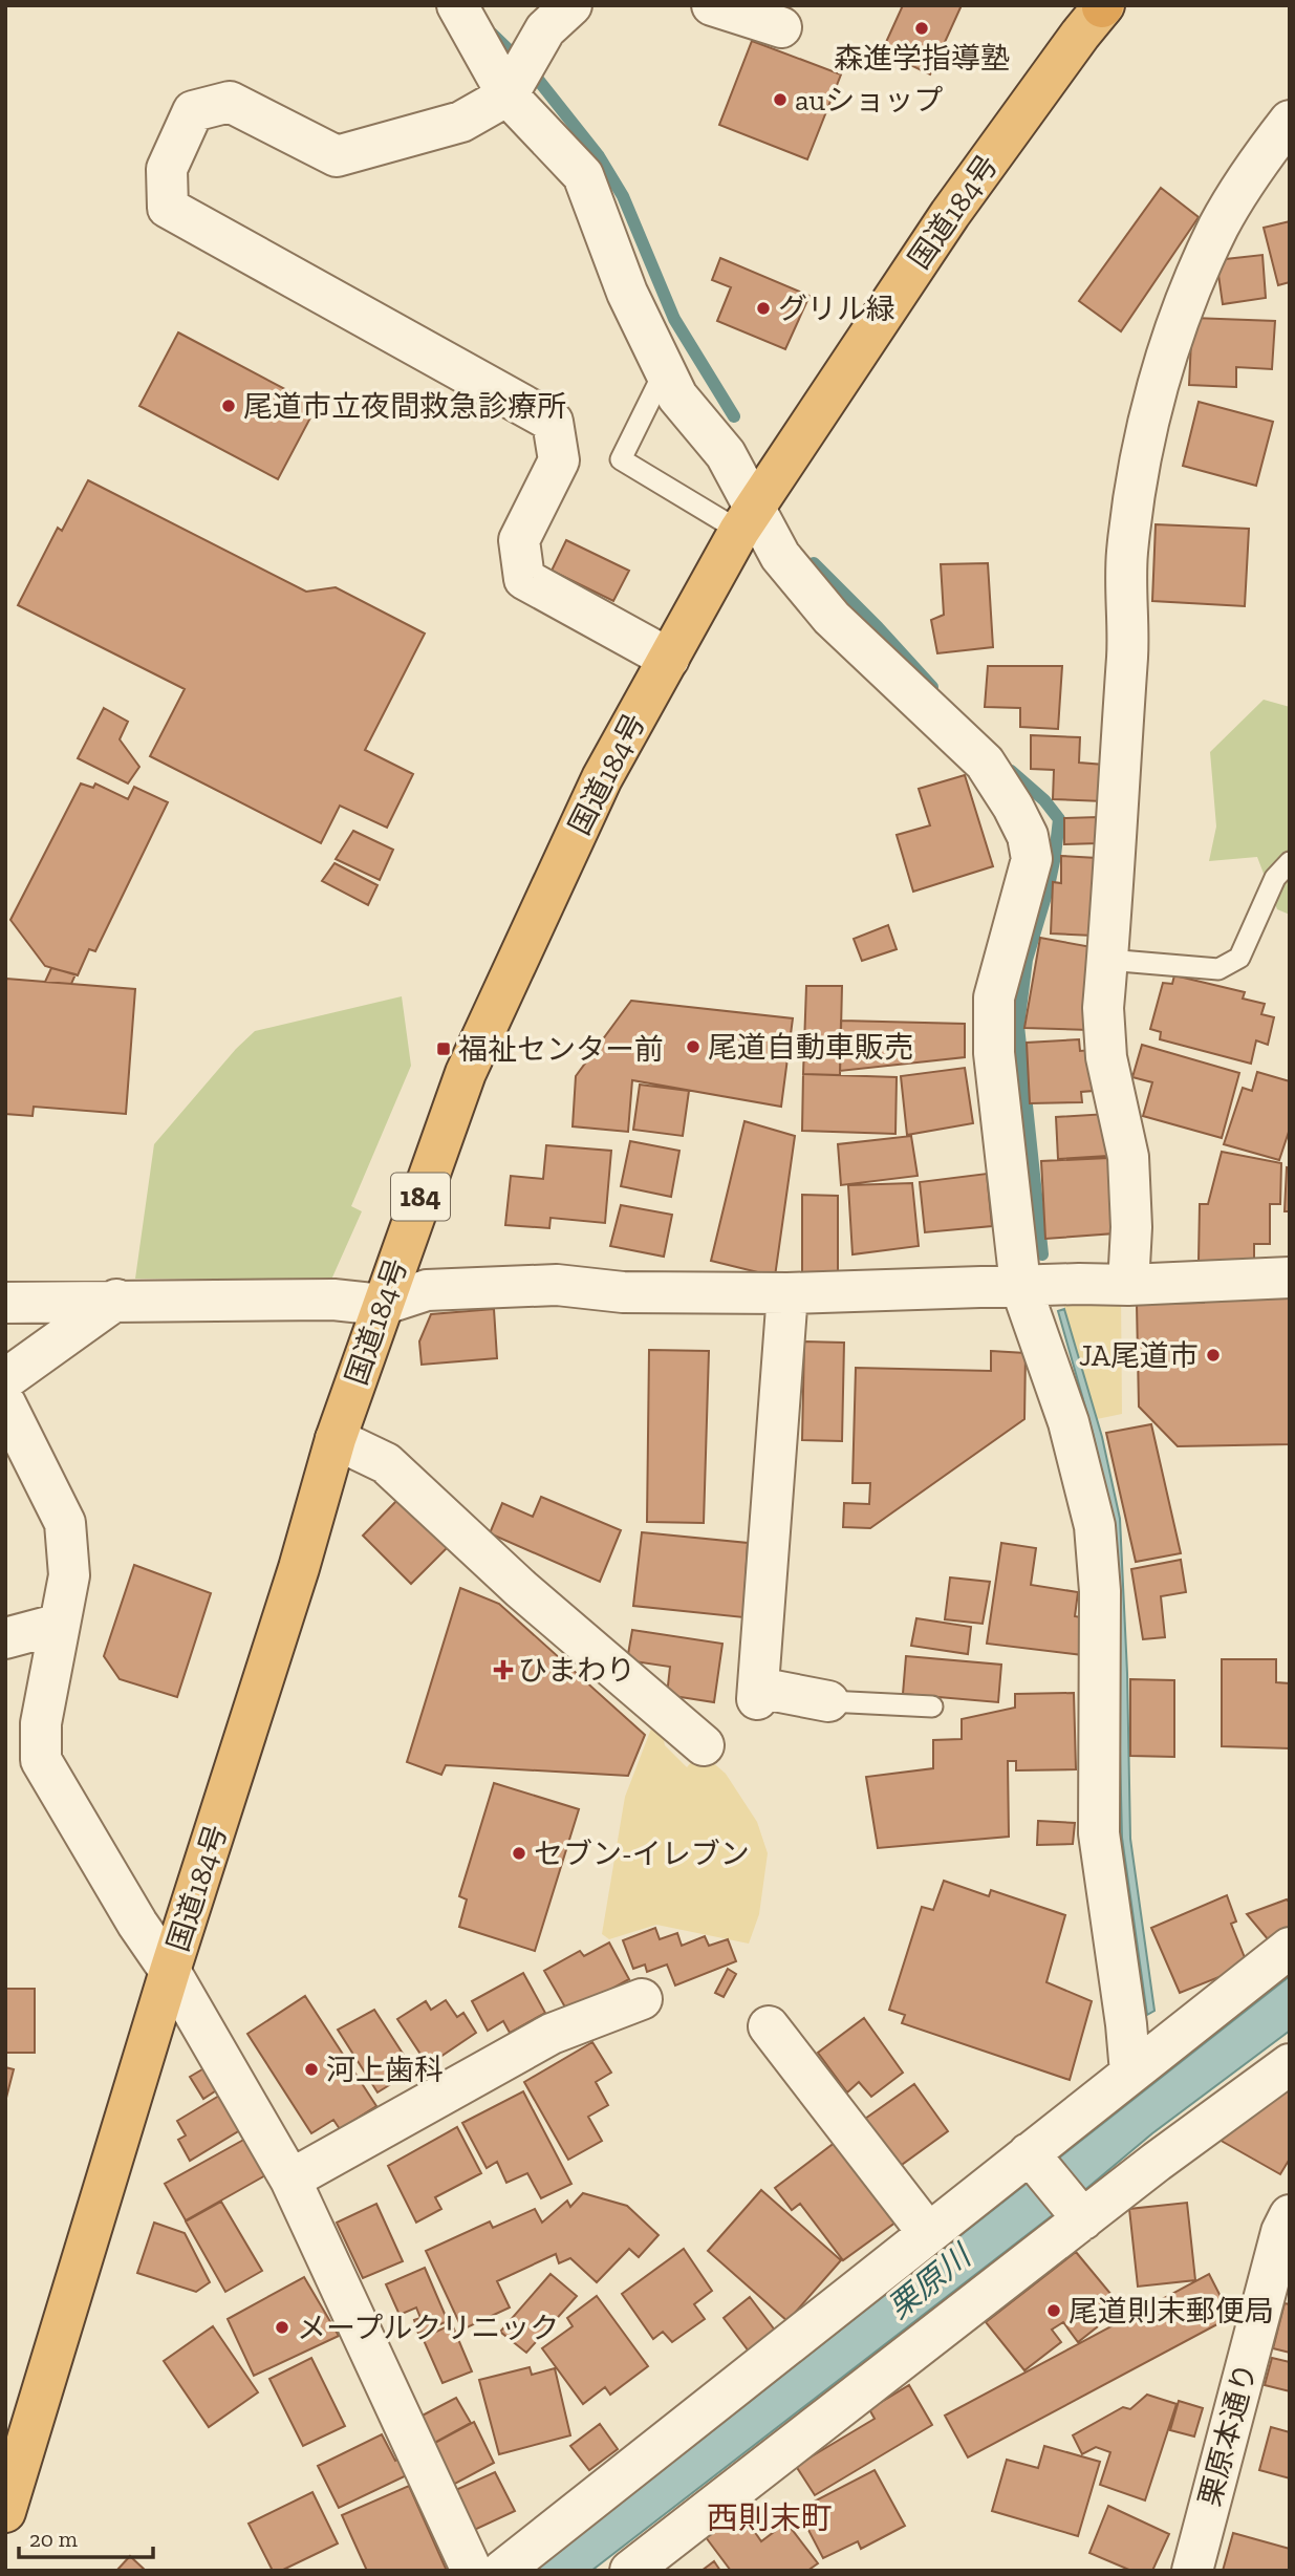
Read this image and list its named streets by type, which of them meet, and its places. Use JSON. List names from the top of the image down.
{
  "streets": {
    "highway": ["国道184号", "184"],
    "street": ["栗原本通り"]
  },
  "districts": ["西則末町"],
  "water": ["栗原川"],
  "places": {
    "other": [
      "森進学指導塾",
      "auショップ",
      "グリル緑",
      "尾道市立夜間救急診療所",
      "尾道自動車販売",
      "JA尾道市",
      "セブン-イレブン",
      "河上歯科",
      "尾道則末郵便局",
      "メープルクリニック"
    ],
    "transit": ["福祉センター前"],
    "health": ["ひまわり"]
  },
  "scale_bar": "20 m"
}
